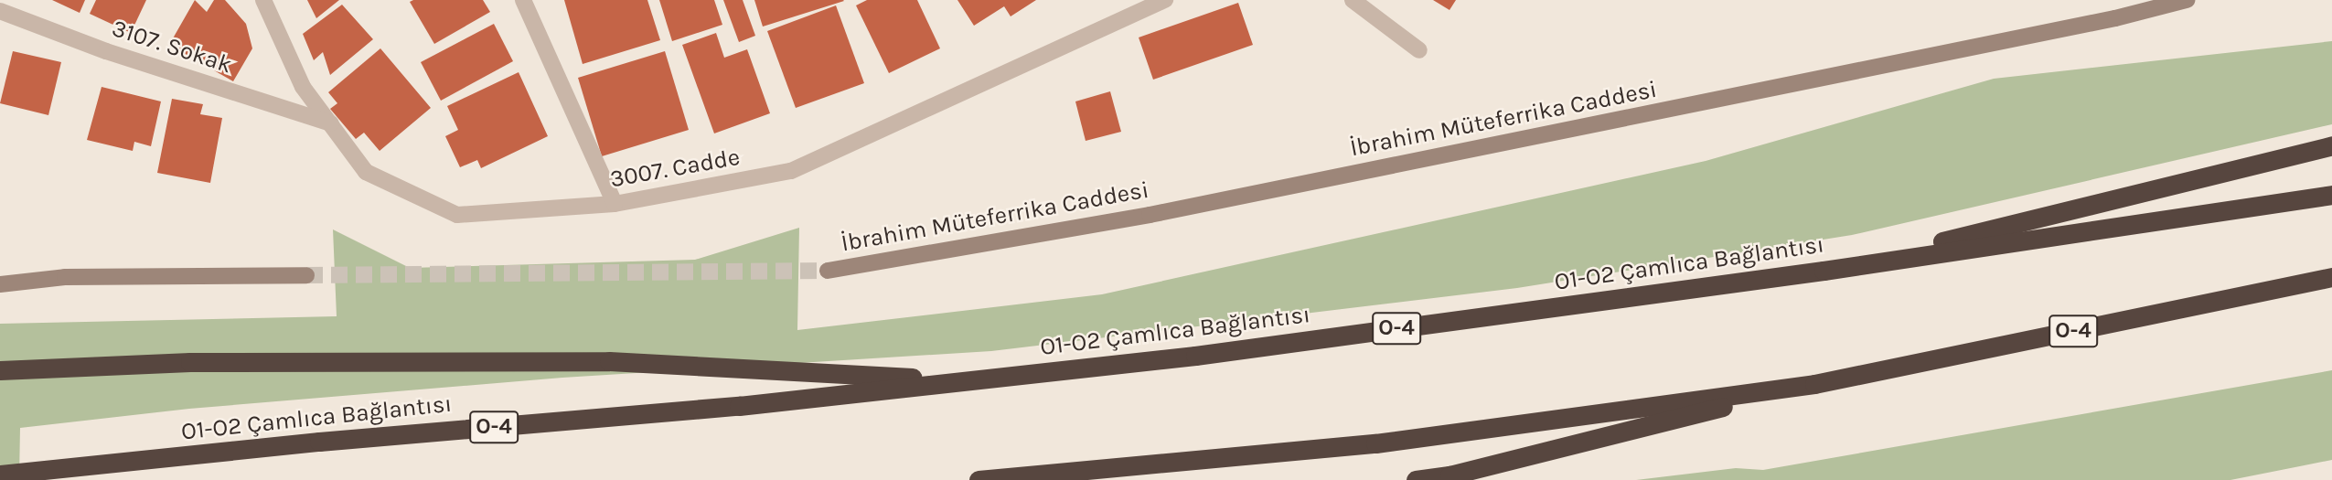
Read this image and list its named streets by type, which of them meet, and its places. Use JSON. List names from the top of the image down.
{
  "streets": {
    "highway": ["O1-O2 Çamlıca Bağlantısı", "O-4"],
    "main road": ["İbrahim Müteferrika Caddesi"],
    "street": ["3107. Sokak", "3007. Cadde"]
  },
  "crossings": [
    ["3107. Sokak", "3007. Cadde"]
  ]
}
